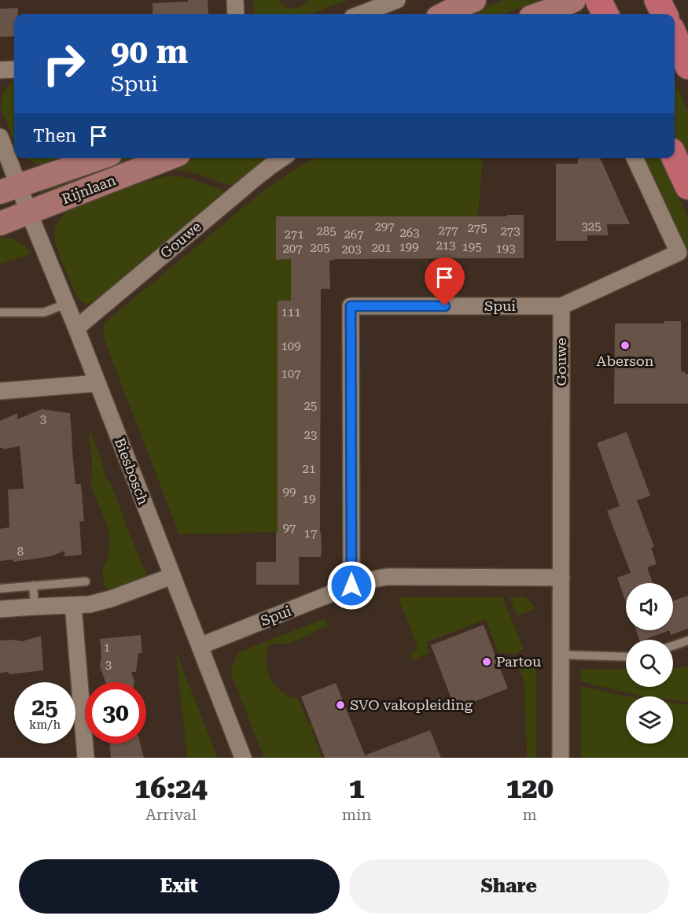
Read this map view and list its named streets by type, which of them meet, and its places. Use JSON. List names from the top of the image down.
{
  "streets": {
    "street": [
      "Rijnlaan",
      "Gouwe",
      "Spui",
      "Biesbosch"
    ]
  },
  "crossings": [
    ["Rijnlaan", "Biesbosch"],
    ["Gouwe", "Spui"],
    ["Gouwe", "Biesbosch"],
    ["Spui", "Biesbosch"]
  ],
  "places": ["Aberson", "Partou", "SVO vakopleiding"],
  "house_numbers": [
    "297",
    "325",
    "275",
    "277",
    "285",
    "273",
    "263",
    "271",
    "267",
    "213",
    "199",
    "195",
    "205",
    "201",
    "207",
    "193",
    "203",
    "111",
    "109",
    "107",
    "25",
    "3",
    "23",
    "21",
    "99",
    "19",
    "97",
    "17",
    "8",
    "1",
    "3"
  ],
  "page": {
    "turn": ["90 m", "Spui"],
    "then": "Then",
    "speed": "25 km/h",
    "limit": "30",
    "eta": [
      "16:24",
      "Arrival",
      "1",
      "min",
      "120",
      "m"
    ],
    "buttons": ["Exit", "Share"]
  }
}
